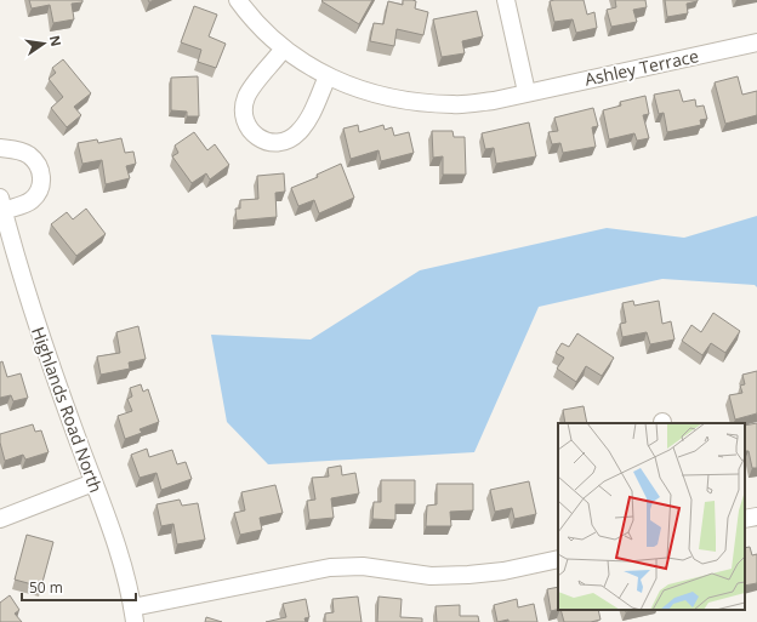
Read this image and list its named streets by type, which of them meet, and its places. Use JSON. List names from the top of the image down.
{
  "streets": {
    "street": ["Ashley Terrace", "Highlands Road North"]
  },
  "scale_bar": "50 m",
  "north": "right"
}
